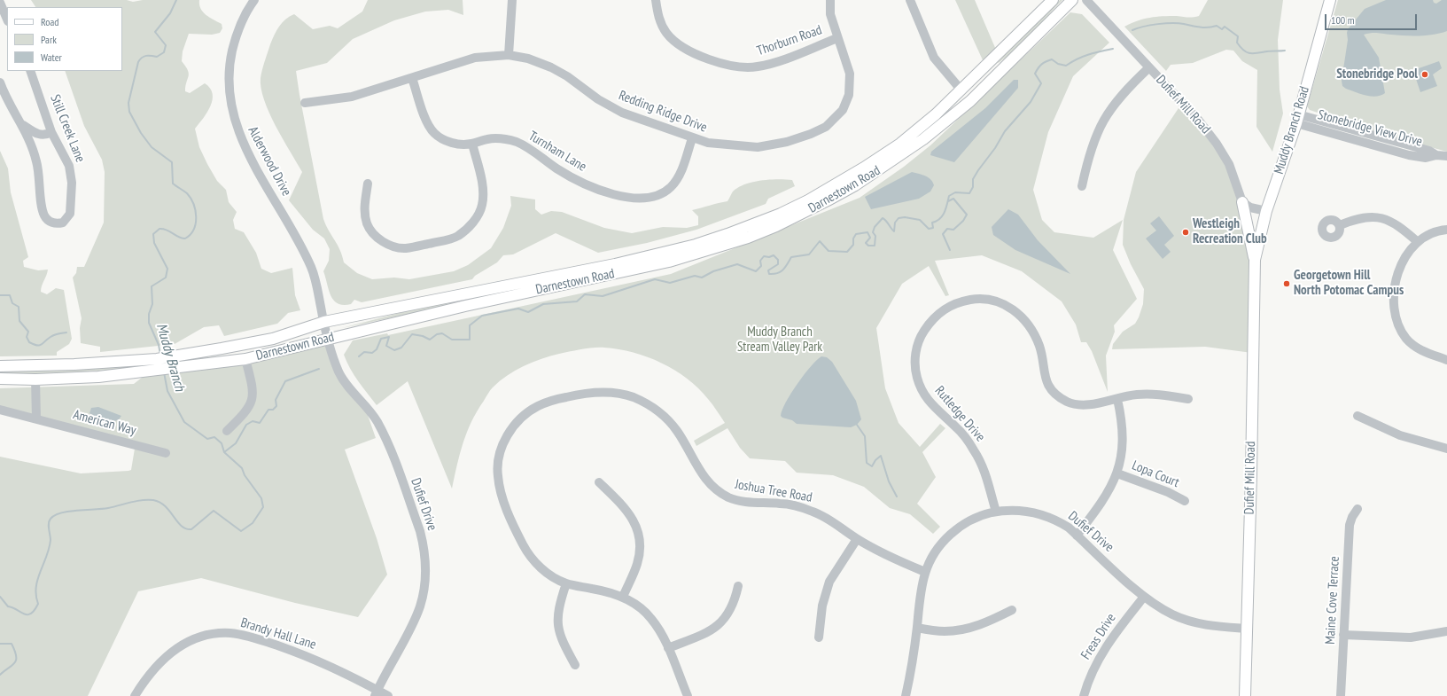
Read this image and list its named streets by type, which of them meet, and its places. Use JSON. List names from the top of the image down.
{
  "streets": {
    "main road": ["Dufief Mill Road", "Muddy Branch Road", "Darnestown Road"],
    "street": [
      "Thorburn Road",
      "Redding Ridge Drive",
      "Still Creek Lane",
      "Stonebridge View Drive",
      "Turnham Lane",
      "Alderwood Drive",
      "Rutledge Drive",
      "American Way",
      "Lopa Court",
      "Joshua Tree Road",
      "Dufief Drive",
      "Maine Cove Terrace",
      "Brandy Hall Lane",
      "Freas Drive"
    ]
  },
  "crossings": [
    ["Thorburn Road", "Redding Ridge Drive"],
    ["Dufief Mill Road", "Muddy Branch Road"],
    ["Dufief Mill Road", "Dufief Drive"],
    ["Redding Ridge Drive", "Turnham Lane"],
    ["Stonebridge View Drive", "Muddy Branch Road"],
    ["Alderwood Drive", "Darnestown Road"],
    ["Alderwood Drive", "Dufief Drive"],
    ["Darnestown Road", "Dufief Drive"],
    ["Rutledge Drive", "Dufief Drive"],
    ["Joshua Tree Road", "Dufief Drive"],
    ["Dufief Drive", "Brandy Hall Lane"],
    ["Dufief Drive", "Freas Drive"]
  ],
  "water": ["Muddy Branch"],
  "parks": ["Muddy Branch Stream Valley Park"],
  "places": ["Stonebridge Pool", "Westleigh Recreation Club", "Georgetown Hill North Potomac Campus"],
  "legend": ["Road", "Park", "Water"],
  "scale_bar": "100 m"
}
